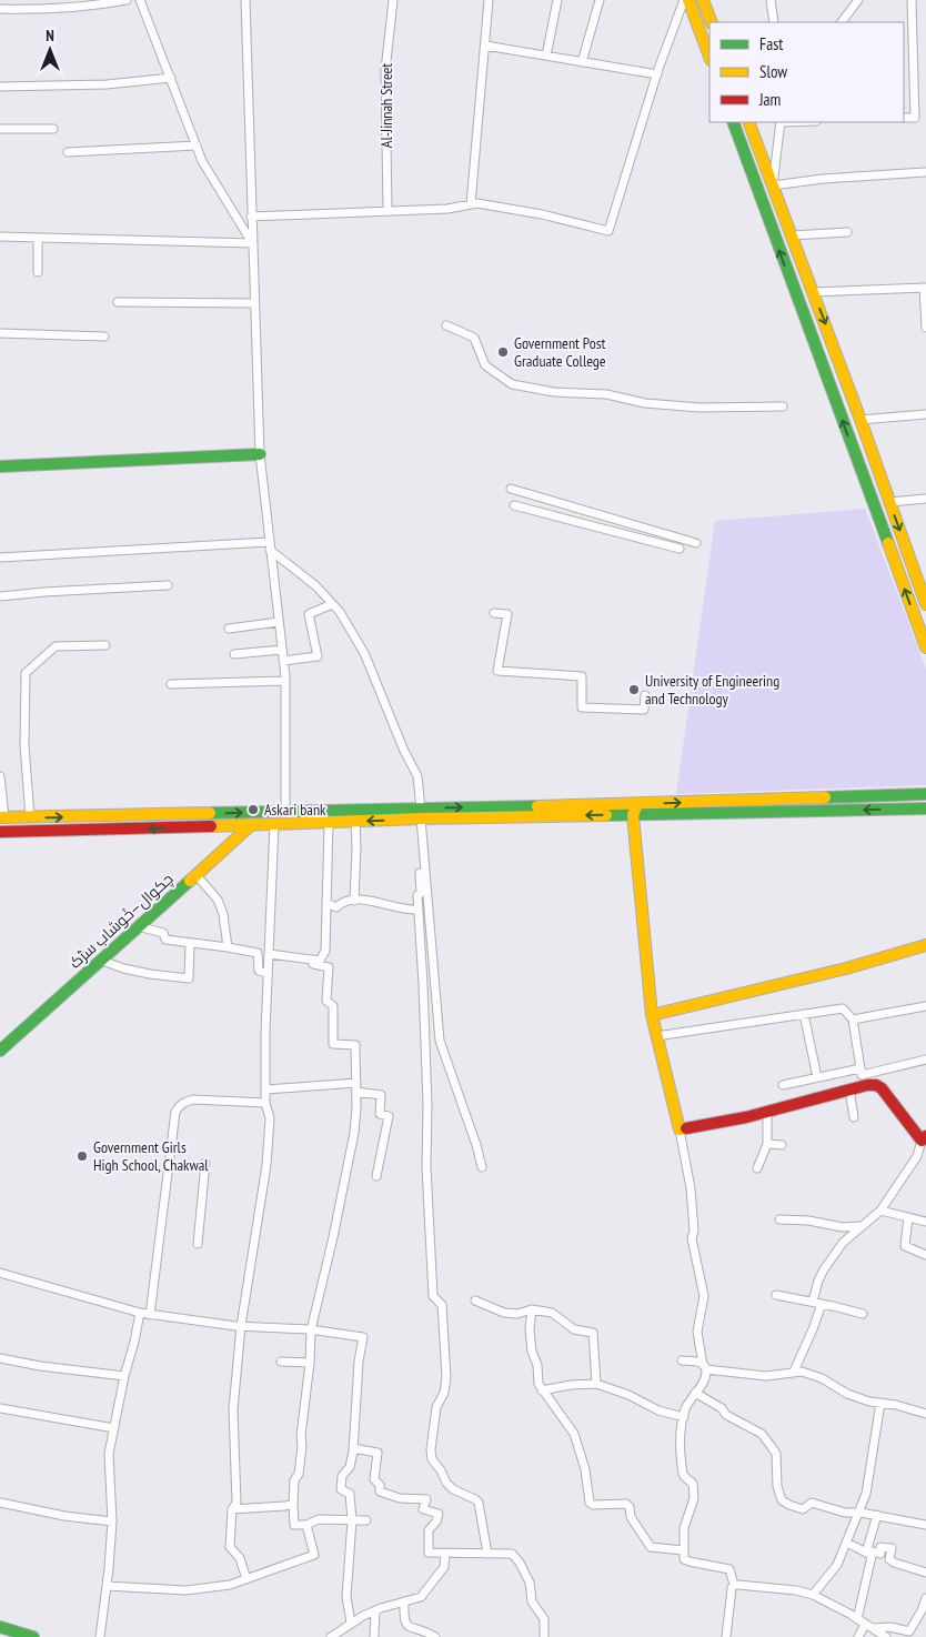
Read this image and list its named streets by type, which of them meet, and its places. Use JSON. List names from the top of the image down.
{
  "streets": {
    "main road": ["چکوال—خُوشاب سڑک"],
    "street": ["Al-Jinnah Street"]
  },
  "places": [
    "Government Post Graduate College",
    "University of Engineering and Technology",
    "Askari bank",
    "Government Girls High School, Chakwal"
  ],
  "legend": ["Fast", "Slow", "Jam"],
  "north": "top"
}
